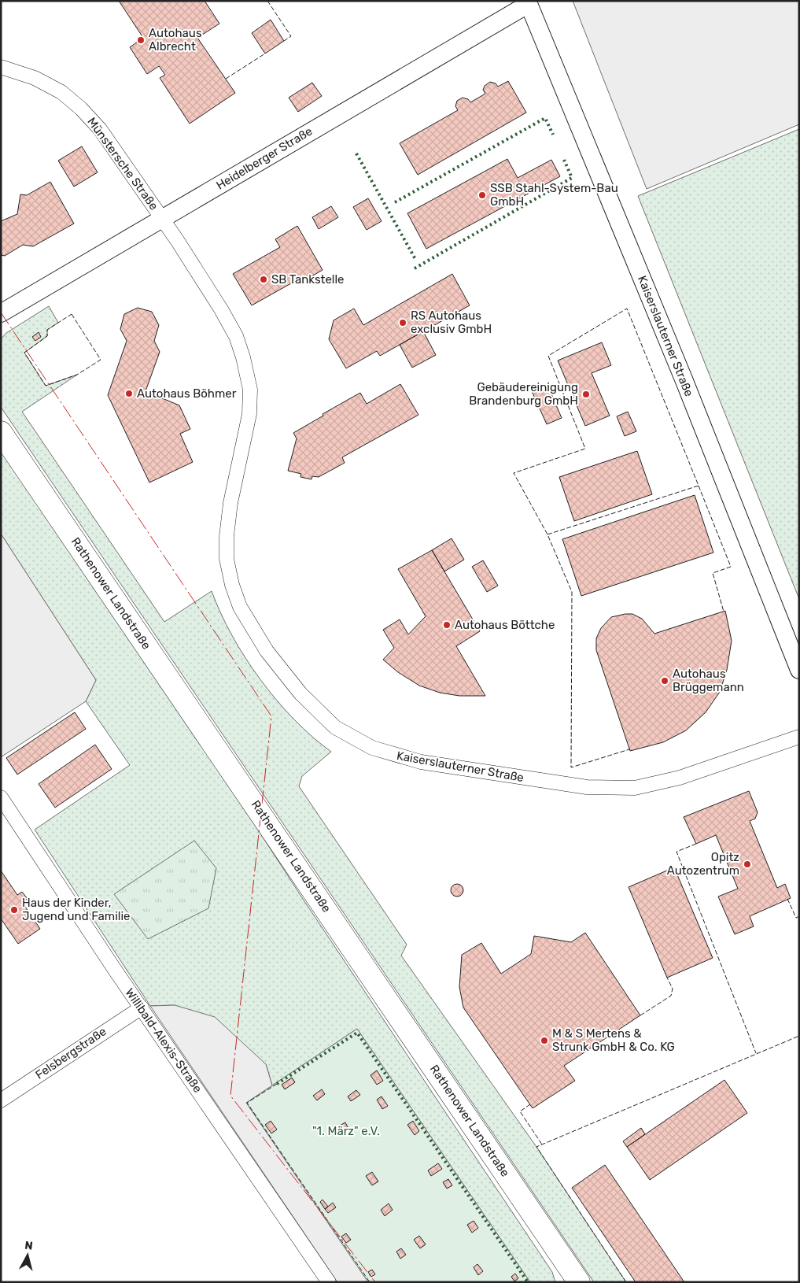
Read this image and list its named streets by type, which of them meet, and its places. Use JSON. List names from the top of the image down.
{
  "streets": {
    "main road": ["Rathenower Landstraße"],
    "street": [
      "Heidelberger Straße",
      "Münstersche Straße",
      "Kaiserslauterner Straße",
      "Willibald-Alexis-Straße",
      "Felsbergstraße"
    ]
  },
  "crossings": [
    ["Heidelberger Straße", "Münstersche Straße"],
    ["Heidelberger Straße", "Kaiserslauterner Straße"],
    ["Münstersche Straße", "Kaiserslauterner Straße"],
    ["Willibald-Alexis-Straße", "Felsbergstraße"]
  ],
  "parks": ["\"1. März\" e.V."],
  "places": [
    "Autohaus Albrecht",
    "SSB Stahl-System-Bau GmbH",
    "SB Tankstelle",
    "RS Autohaus exclusiv GmbH",
    "Autohaus Böhmer",
    "Gebäudereinigung Brandenburg GmbH",
    "Autohaus Böttche",
    "Autohaus Brüggemann",
    "Opitz Autozentrum",
    "Haus der Kinder, Jugend und Familie",
    "M & S Mertens & Strunk GmbH & Co. KG"
  ],
  "north": "top"
}
